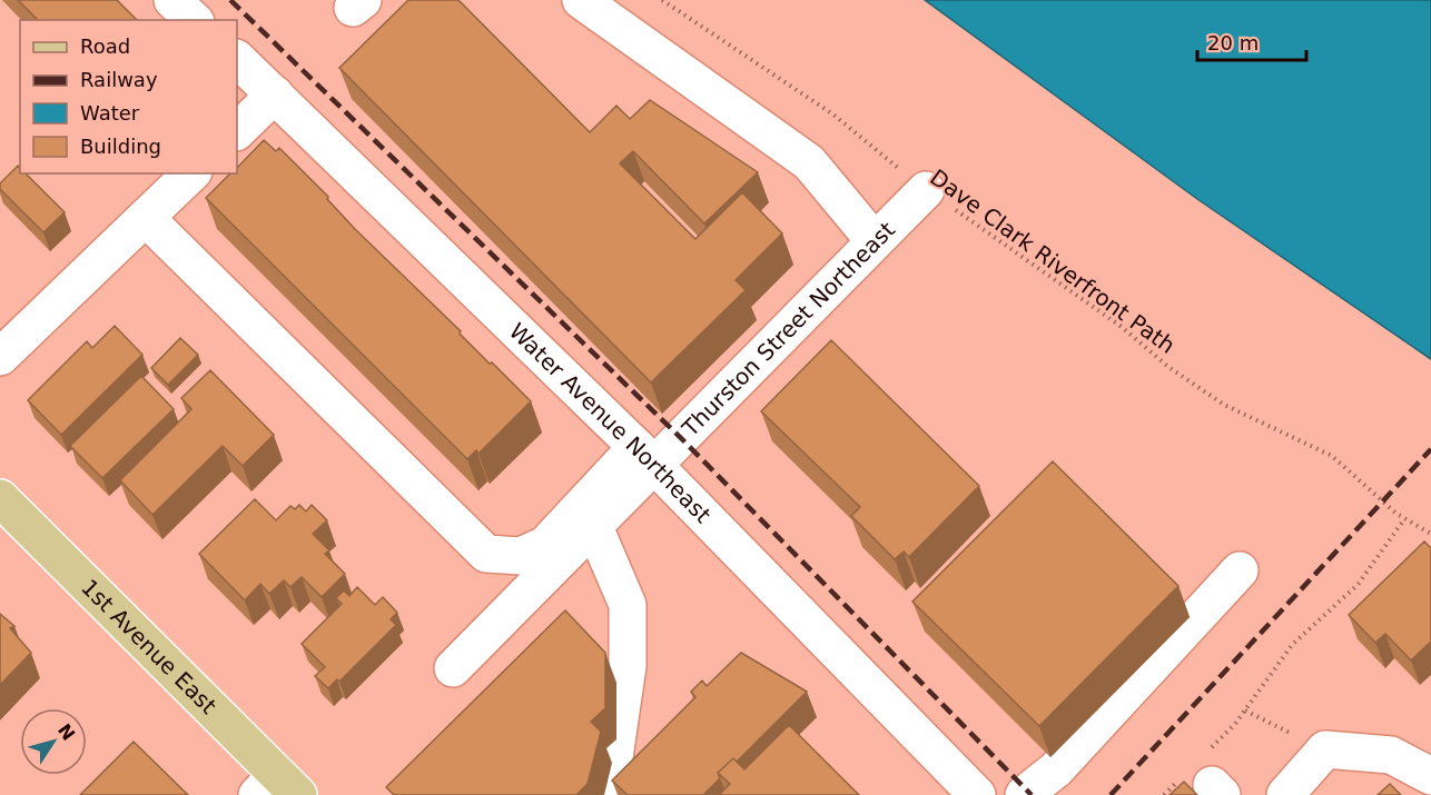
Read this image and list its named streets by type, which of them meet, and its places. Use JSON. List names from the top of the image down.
{
  "streets": {
    "main road": ["1st Avenue East"],
    "street": ["Thurston Street Northeast", "Water Avenue Northeast"],
    "path": ["Dave Clark Riverfront Path"]
  },
  "crossings": [
    ["Dave Clark Riverfront Path", "Thurston Street Northeast"],
    ["Thurston Street Northeast", "Water Avenue Northeast"]
  ],
  "legend": [
    "Road",
    "Railway",
    "Water",
    "Building"
  ],
  "scale_bar": "20 m",
  "north": "top right"
}
